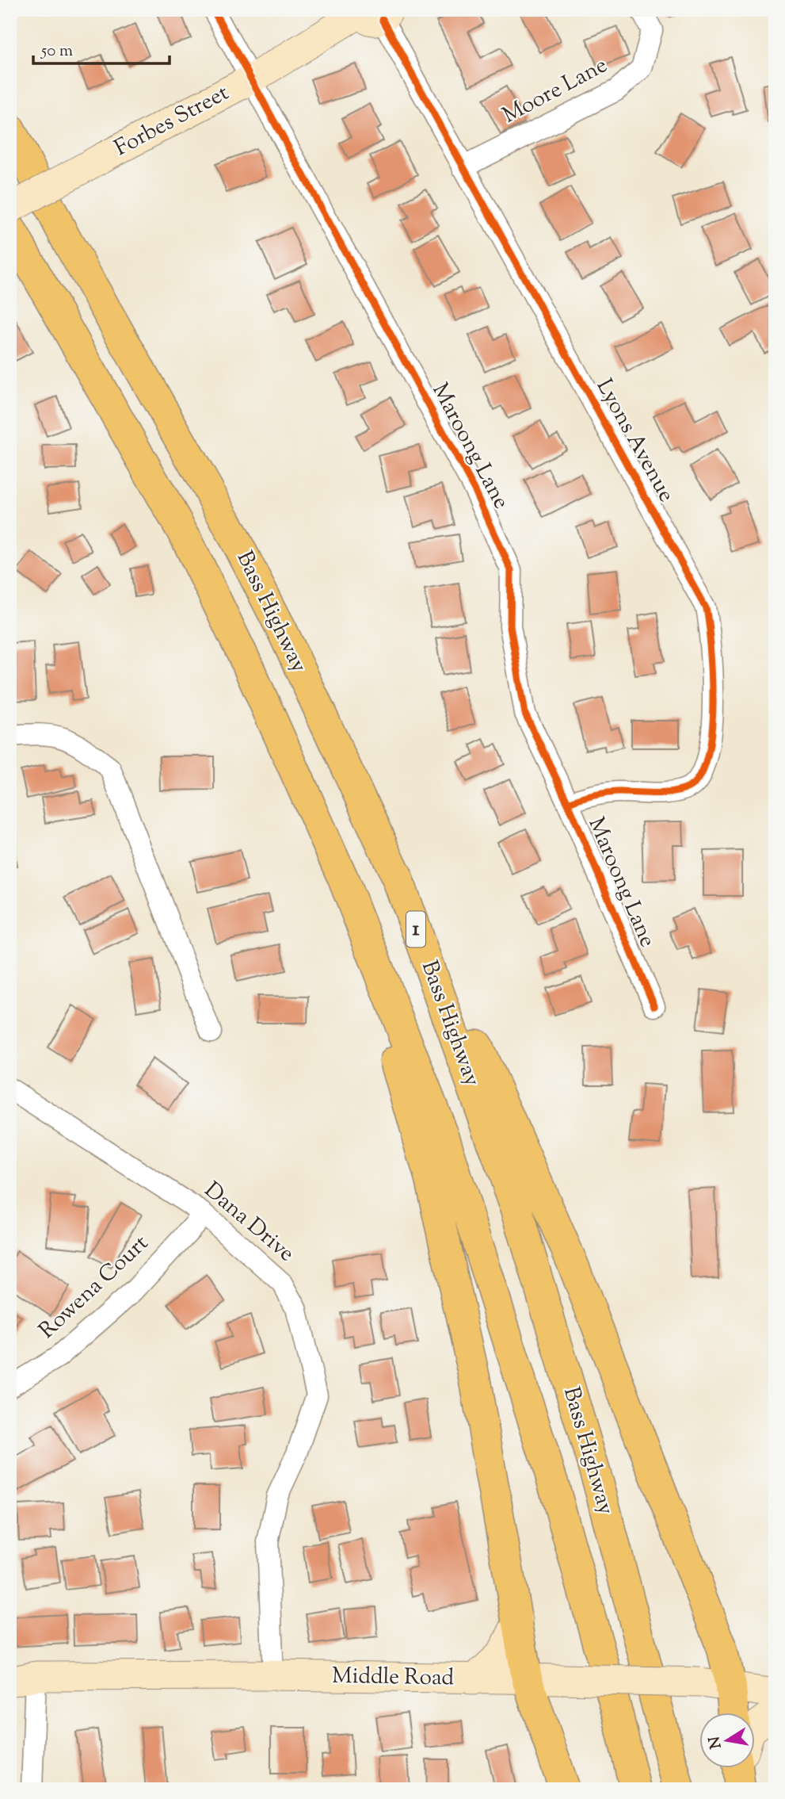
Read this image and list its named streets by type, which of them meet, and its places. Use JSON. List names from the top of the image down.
{
  "streets": {
    "highway": ["Bass Highway", "1"],
    "main road": ["Forbes Street", "Middle Road"],
    "street": [
      "Moore Lane",
      "Lyons Avenue",
      "Maroong Lane",
      "Dana Drive",
      "Rowena Court"
    ]
  },
  "crossings": [
    ["Moore Lane", "Lyons Avenue"],
    ["Forbes Street", "Lyons Avenue"],
    ["Forbes Street", "Maroong Lane"],
    ["Lyons Avenue", "Maroong Lane"],
    ["Dana Drive", "Rowena Court"],
    ["Dana Drive", "Middle Road"]
  ],
  "scale_bar": "50 m",
  "north": "left"
}
